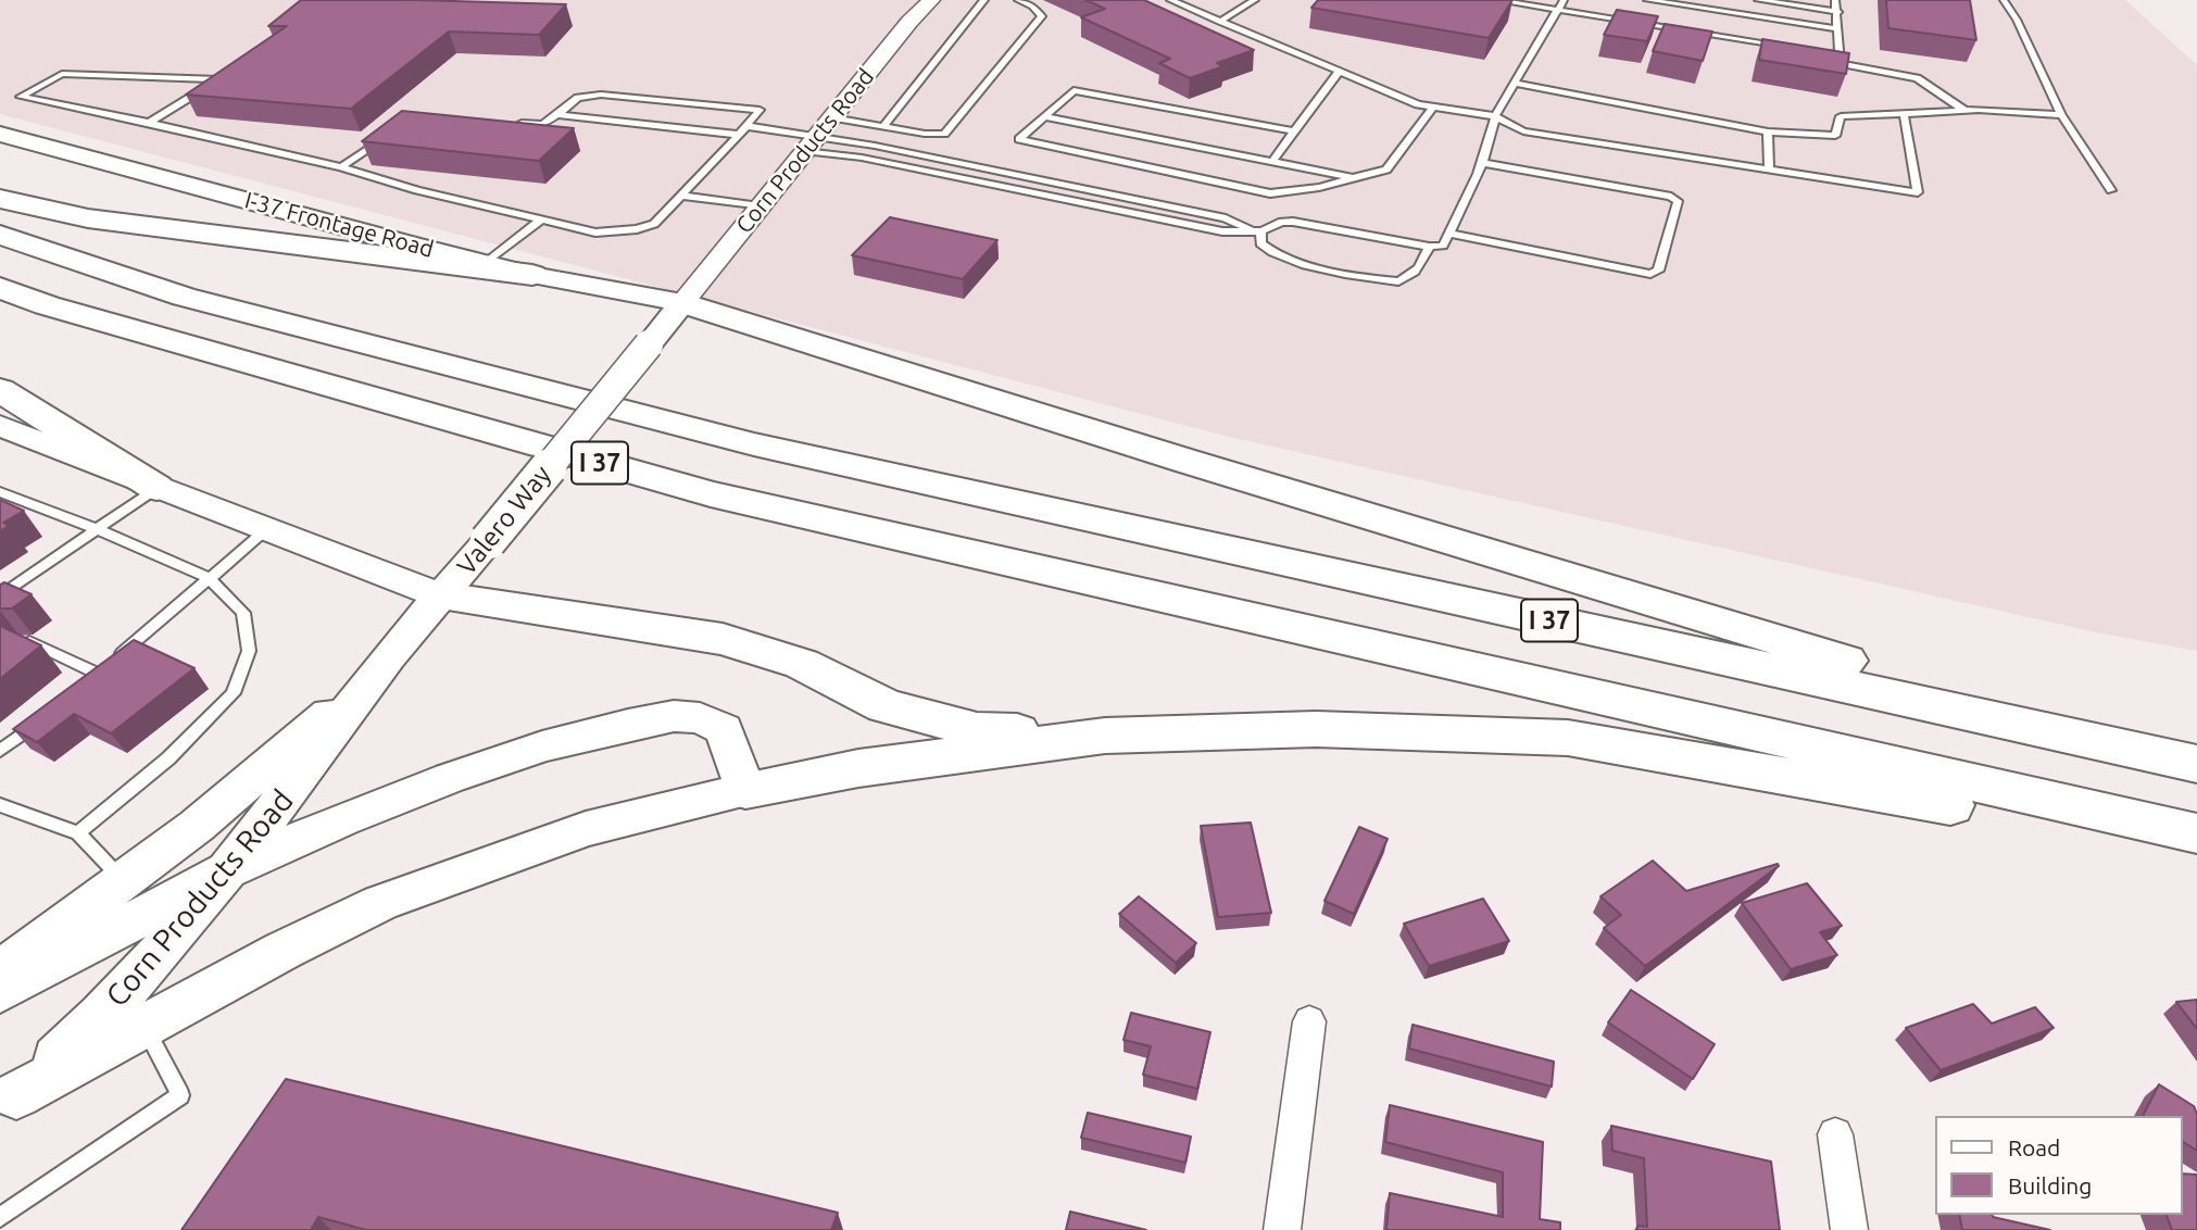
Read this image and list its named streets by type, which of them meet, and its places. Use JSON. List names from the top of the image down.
{
  "streets": {
    "highway": ["I 37"],
    "main road": ["Corn Products Road", "I-37 Frontage Road", "Valero Way"]
  },
  "crossings": [
    ["Corn Products Road", "I-37 Frontage Road"],
    ["Corn Products Road", "Valero Way"],
    ["I-37 Frontage Road", "Valero Way"]
  ],
  "legend": ["Road", "Building"]
}
